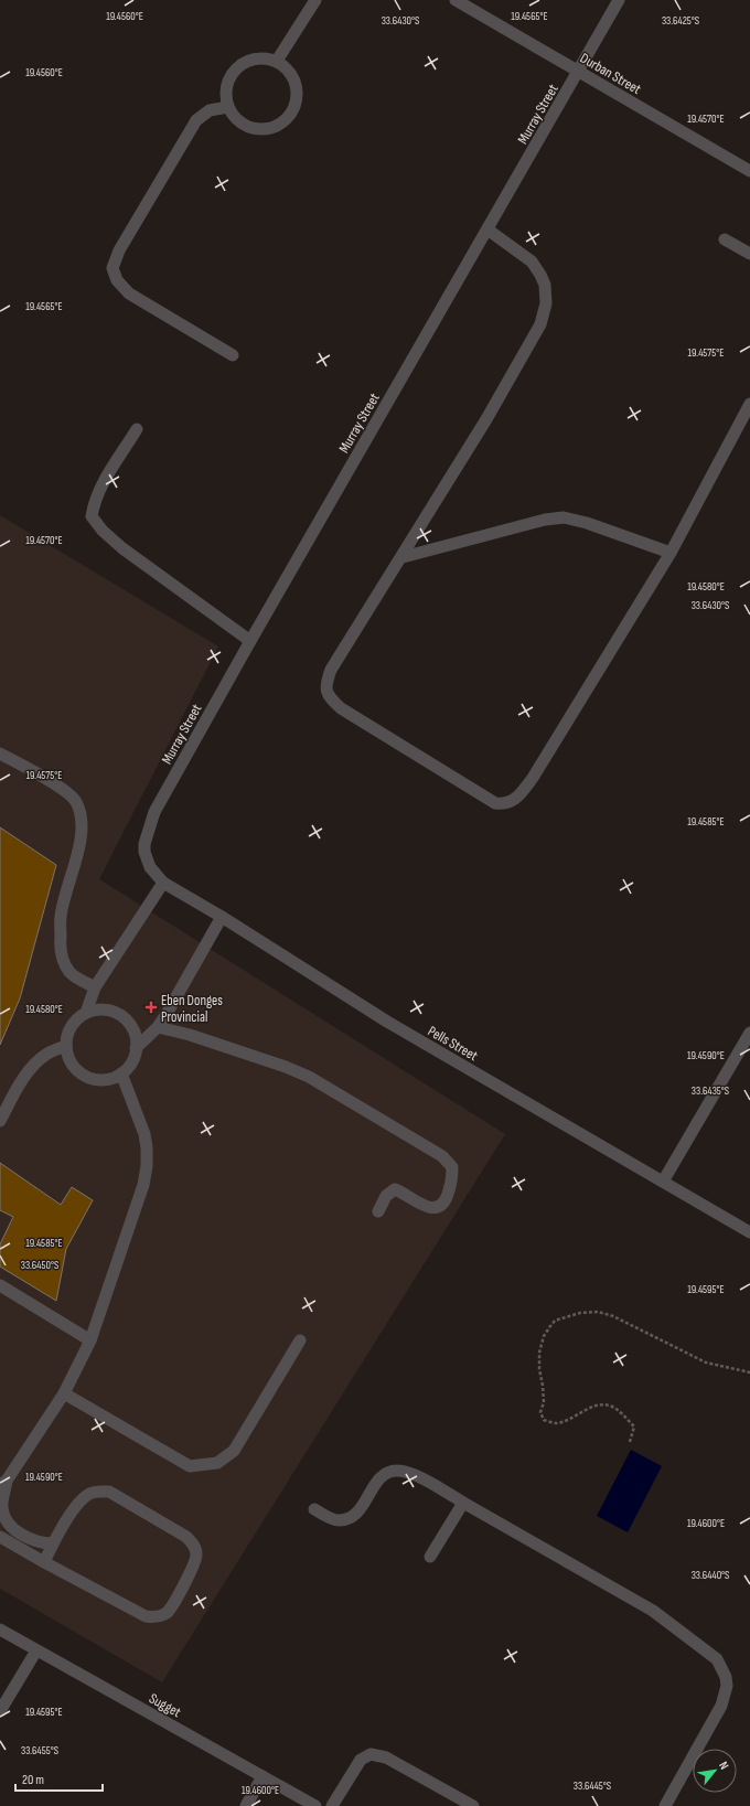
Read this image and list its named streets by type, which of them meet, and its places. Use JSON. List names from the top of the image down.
{
  "streets": {
    "street": [
      "Durban Street",
      "Murray Street",
      "Pells Street",
      "Sugget"
    ]
  },
  "crossings": [
    ["Durban Street", "Murray Street"],
    ["Murray Street", "Pells Street"]
  ],
  "places": {
    "health": ["Eben Donges Provincial"]
  },
  "scale_bar": "20 m",
  "north": "top right",
  "coordinates": [
    "19.4560°E",
    "19.4565°E",
    "33.6430°S",
    "33.6425°S",
    "19.4570°E",
    "19.4575°E",
    "19.4580°E",
    "19.4585°E",
    "19.4590°E",
    "33.6435°S",
    "33.6450°S",
    "19.4595°E",
    "19.4600°E",
    "33.6440°S",
    "33.6455°S",
    "33.6445°S"
  ]
}
